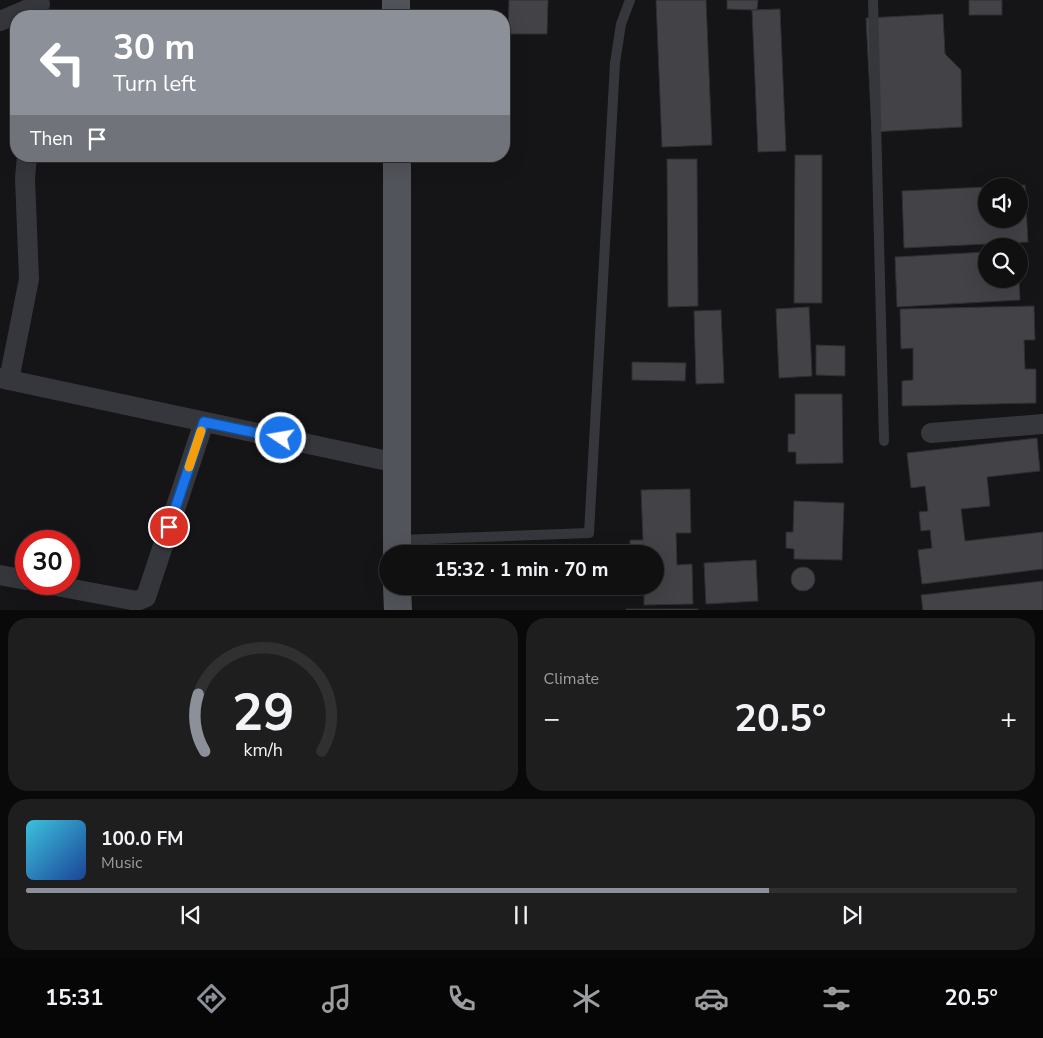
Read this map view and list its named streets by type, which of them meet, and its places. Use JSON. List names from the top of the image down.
{
  "page": {
    "turn": ["30 m", "Turn left"],
    "then": "Then",
    "limit": "30",
    "trip": "15:32 · 1 min · 70 m",
    "tile": "Climate",
    "heat": ["−", "20.5°", "+"],
    "song": ["100.0 FM", "Music"],
    "tabs": ["15:31", "20.5°"],
    "gauge": ["29", "km/h"]
  }
}
